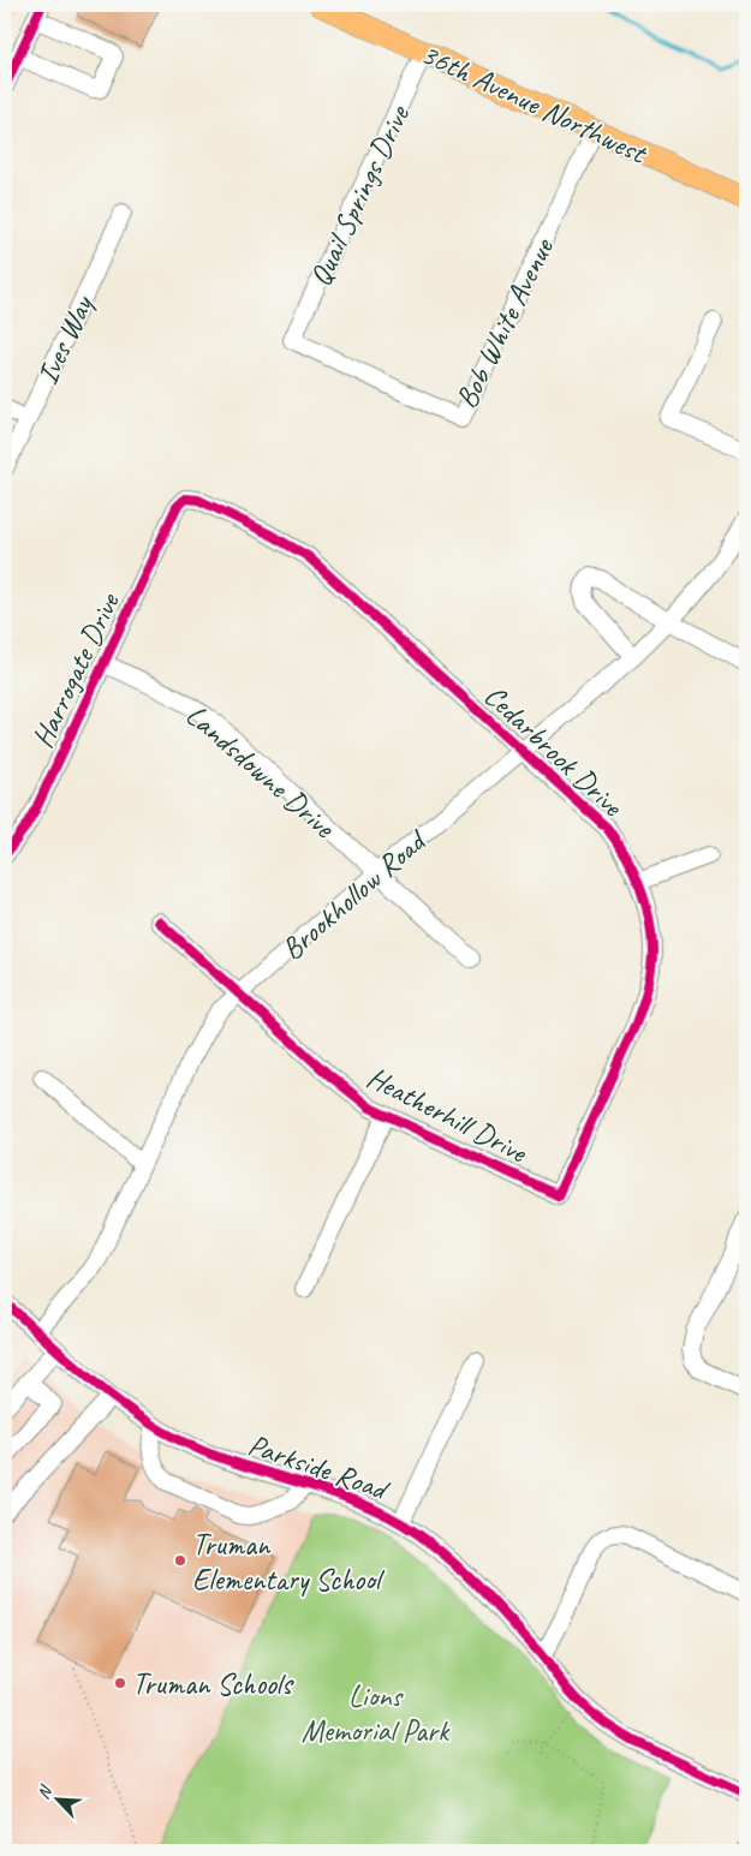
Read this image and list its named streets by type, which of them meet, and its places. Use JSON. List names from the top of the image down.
{
  "streets": {
    "main road": ["36th Avenue Northwest"],
    "street": [
      "Quail Springs Drive",
      "Bob White Avenue",
      "Ives Way",
      "Harrogate Drive",
      "Cedarbrook Drive",
      "Landsdowne Drive",
      "Brookhollow Road",
      "Heatherhill Drive",
      "Parkside Road"
    ]
  },
  "crossings": [
    ["36th Avenue Northwest", "Quail Springs Drive"],
    ["36th Avenue Northwest", "Bob White Avenue"],
    ["Quail Springs Drive", "Bob White Avenue"],
    ["Harrogate Drive", "Cedarbrook Drive"],
    ["Harrogate Drive", "Landsdowne Drive"],
    ["Cedarbrook Drive", "Brookhollow Road"],
    ["Cedarbrook Drive", "Heatherhill Drive"],
    ["Landsdowne Drive", "Brookhollow Road"],
    ["Brookhollow Road", "Heatherhill Drive"],
    ["Brookhollow Road", "Parkside Road"]
  ],
  "parks": ["Lions Memorial Park"],
  "places": ["Truman Elementary School", "Truman Schools"],
  "north": "top left"
}
